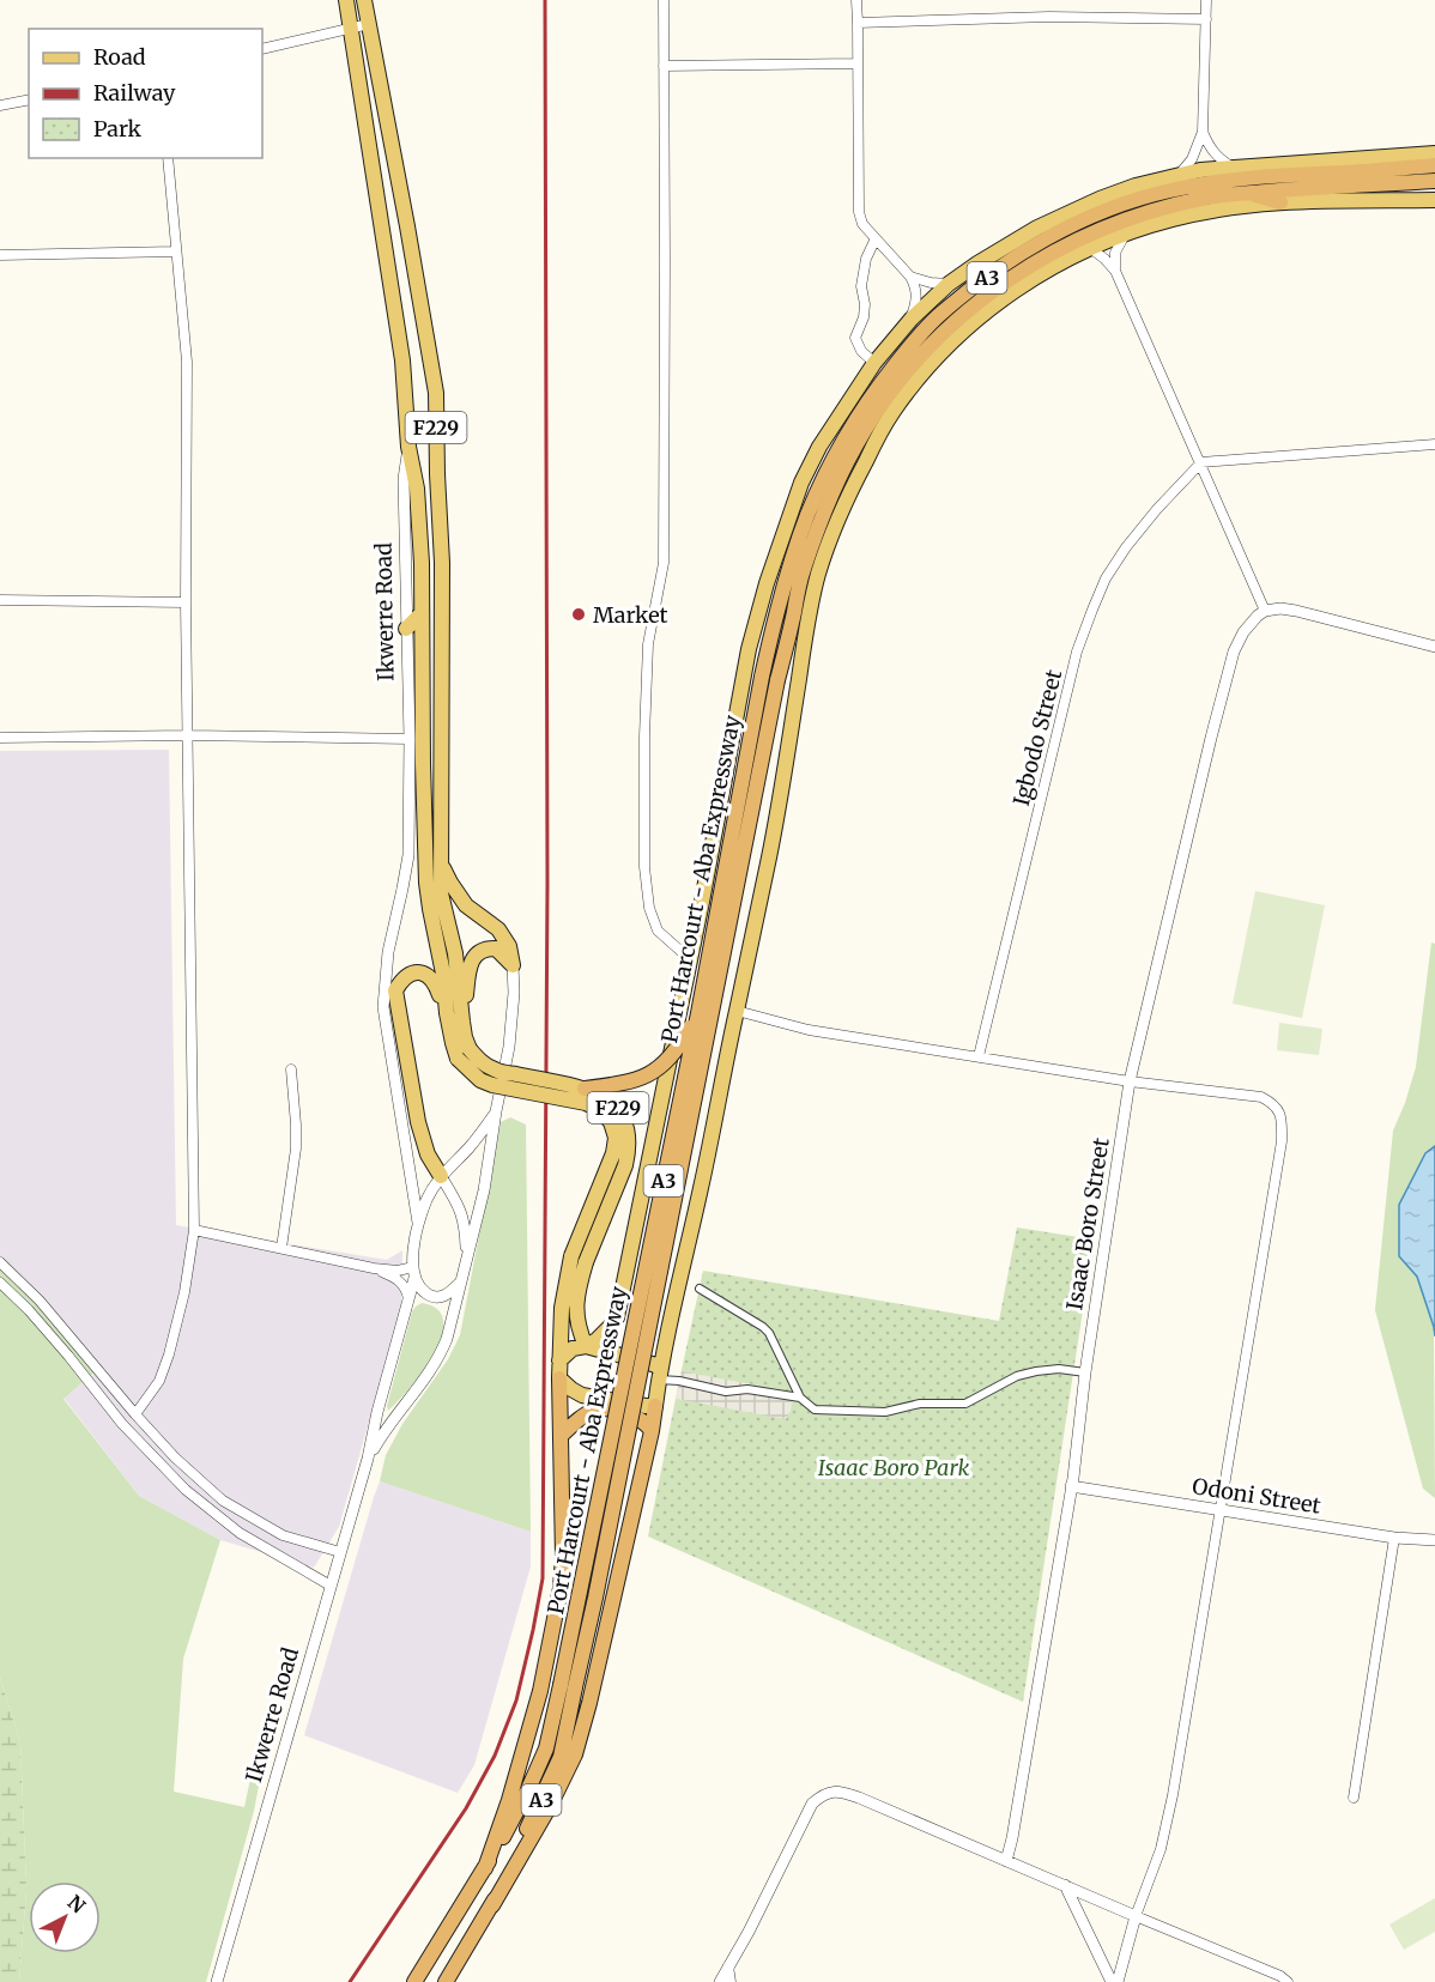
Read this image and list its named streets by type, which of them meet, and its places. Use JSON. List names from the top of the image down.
{
  "streets": {
    "highway": ["A3", "Port Harcourt - Aba Expressway"],
    "main road": ["F229", "Ikwerre Road"],
    "street": ["Igbodo Street", "Isaac Boro Street", "Odoni Street"]
  },
  "crossings": [
    ["F229", "Ikwerre Road"],
    ["Isaac Boro Street", "Odoni Street"]
  ],
  "parks": ["Isaac Boro Park"],
  "places": ["Market"],
  "legend": ["Road", "Railway", "Park"],
  "north": "top right"
}
